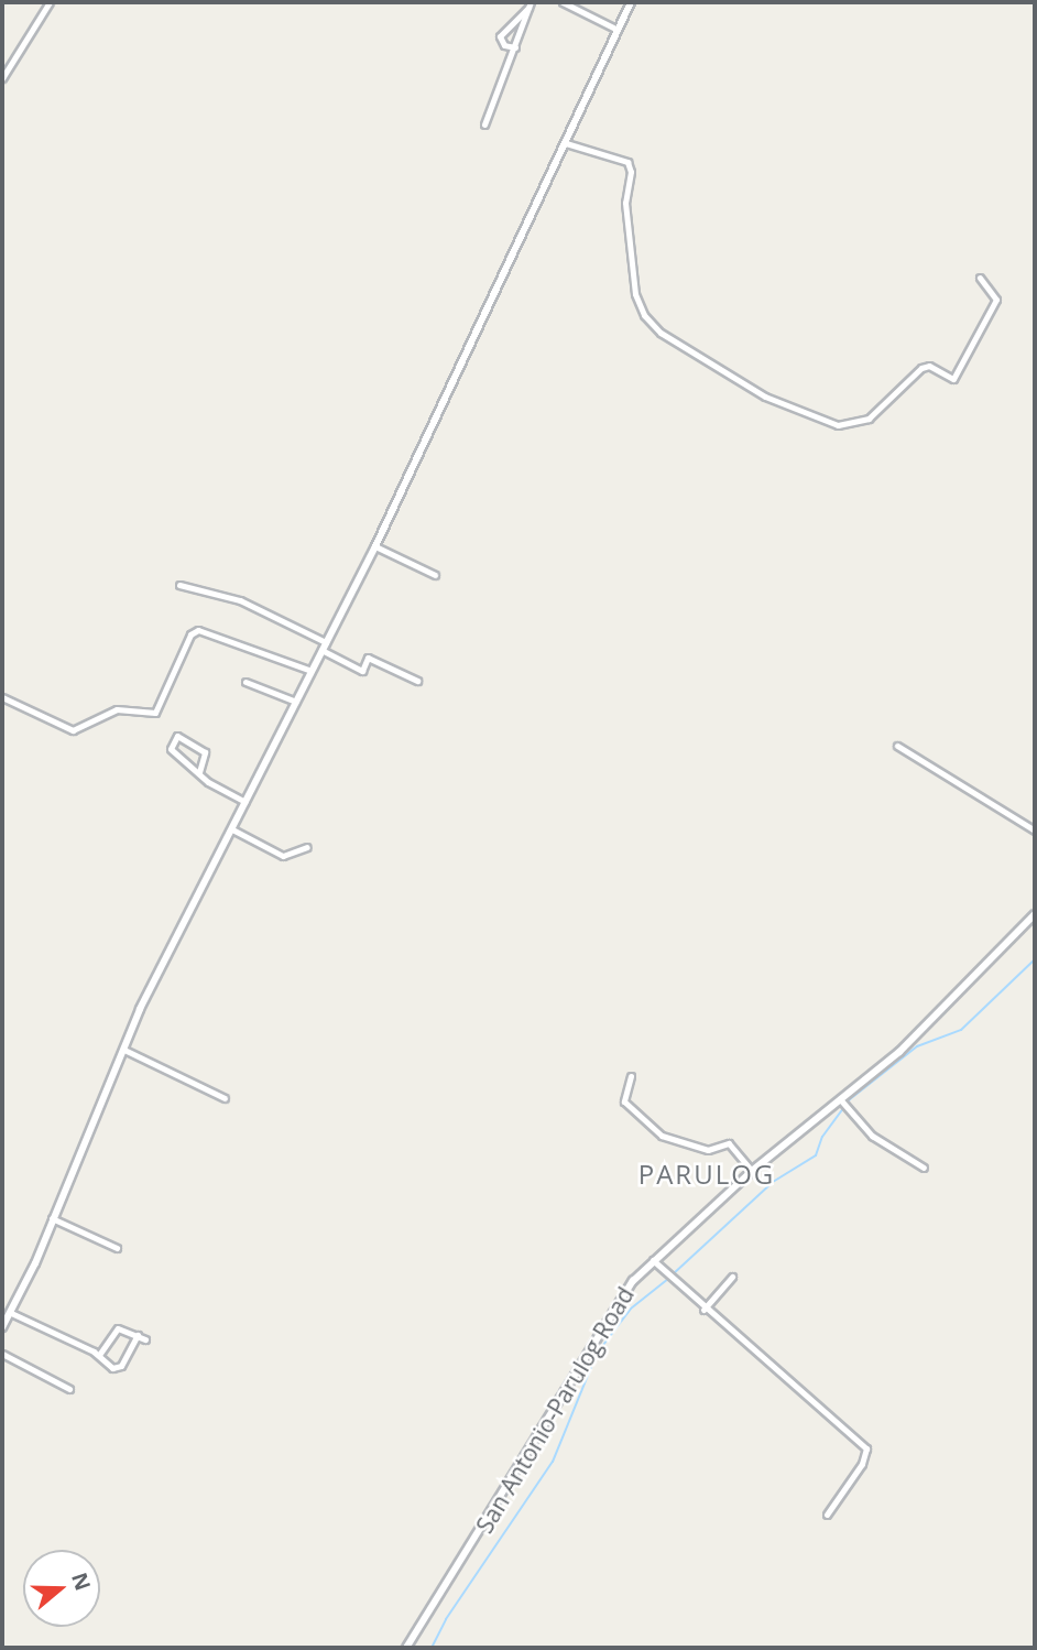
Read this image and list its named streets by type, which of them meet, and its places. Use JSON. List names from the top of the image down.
{
  "streets": {
    "street": ["San Antonio-Parulog Road"]
  },
  "districts": ["PARULOG"],
  "north": "right"
}
